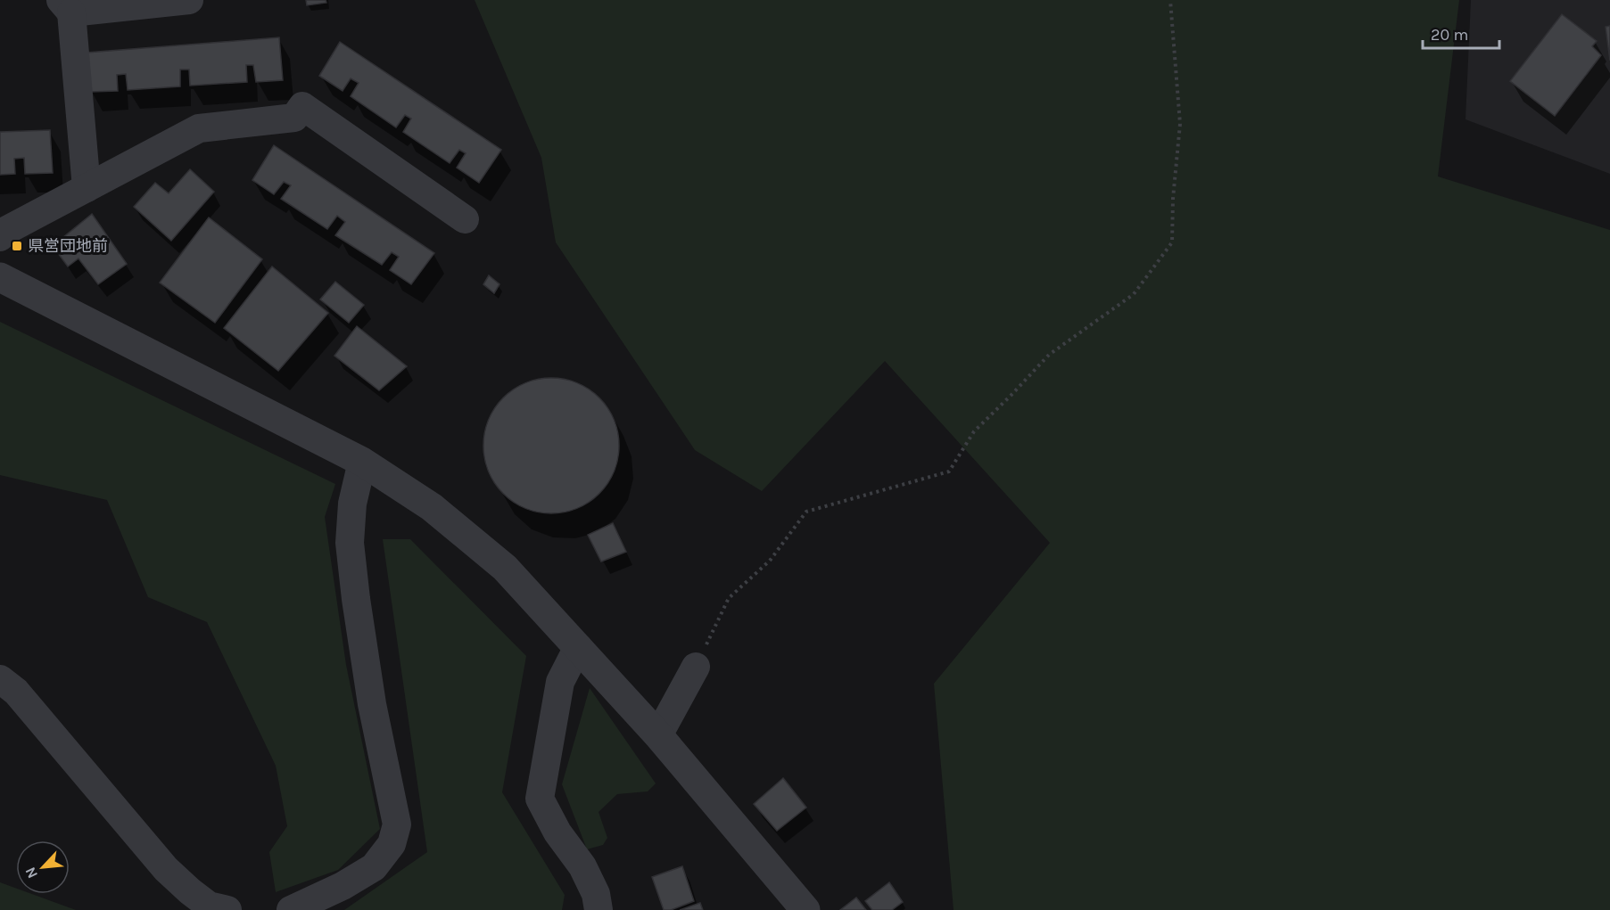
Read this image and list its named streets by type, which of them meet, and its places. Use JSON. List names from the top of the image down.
{
  "places": {
    "transit": ["県営団地前"]
  },
  "scale_bar": "20 m",
  "north": "bottom left"
}
